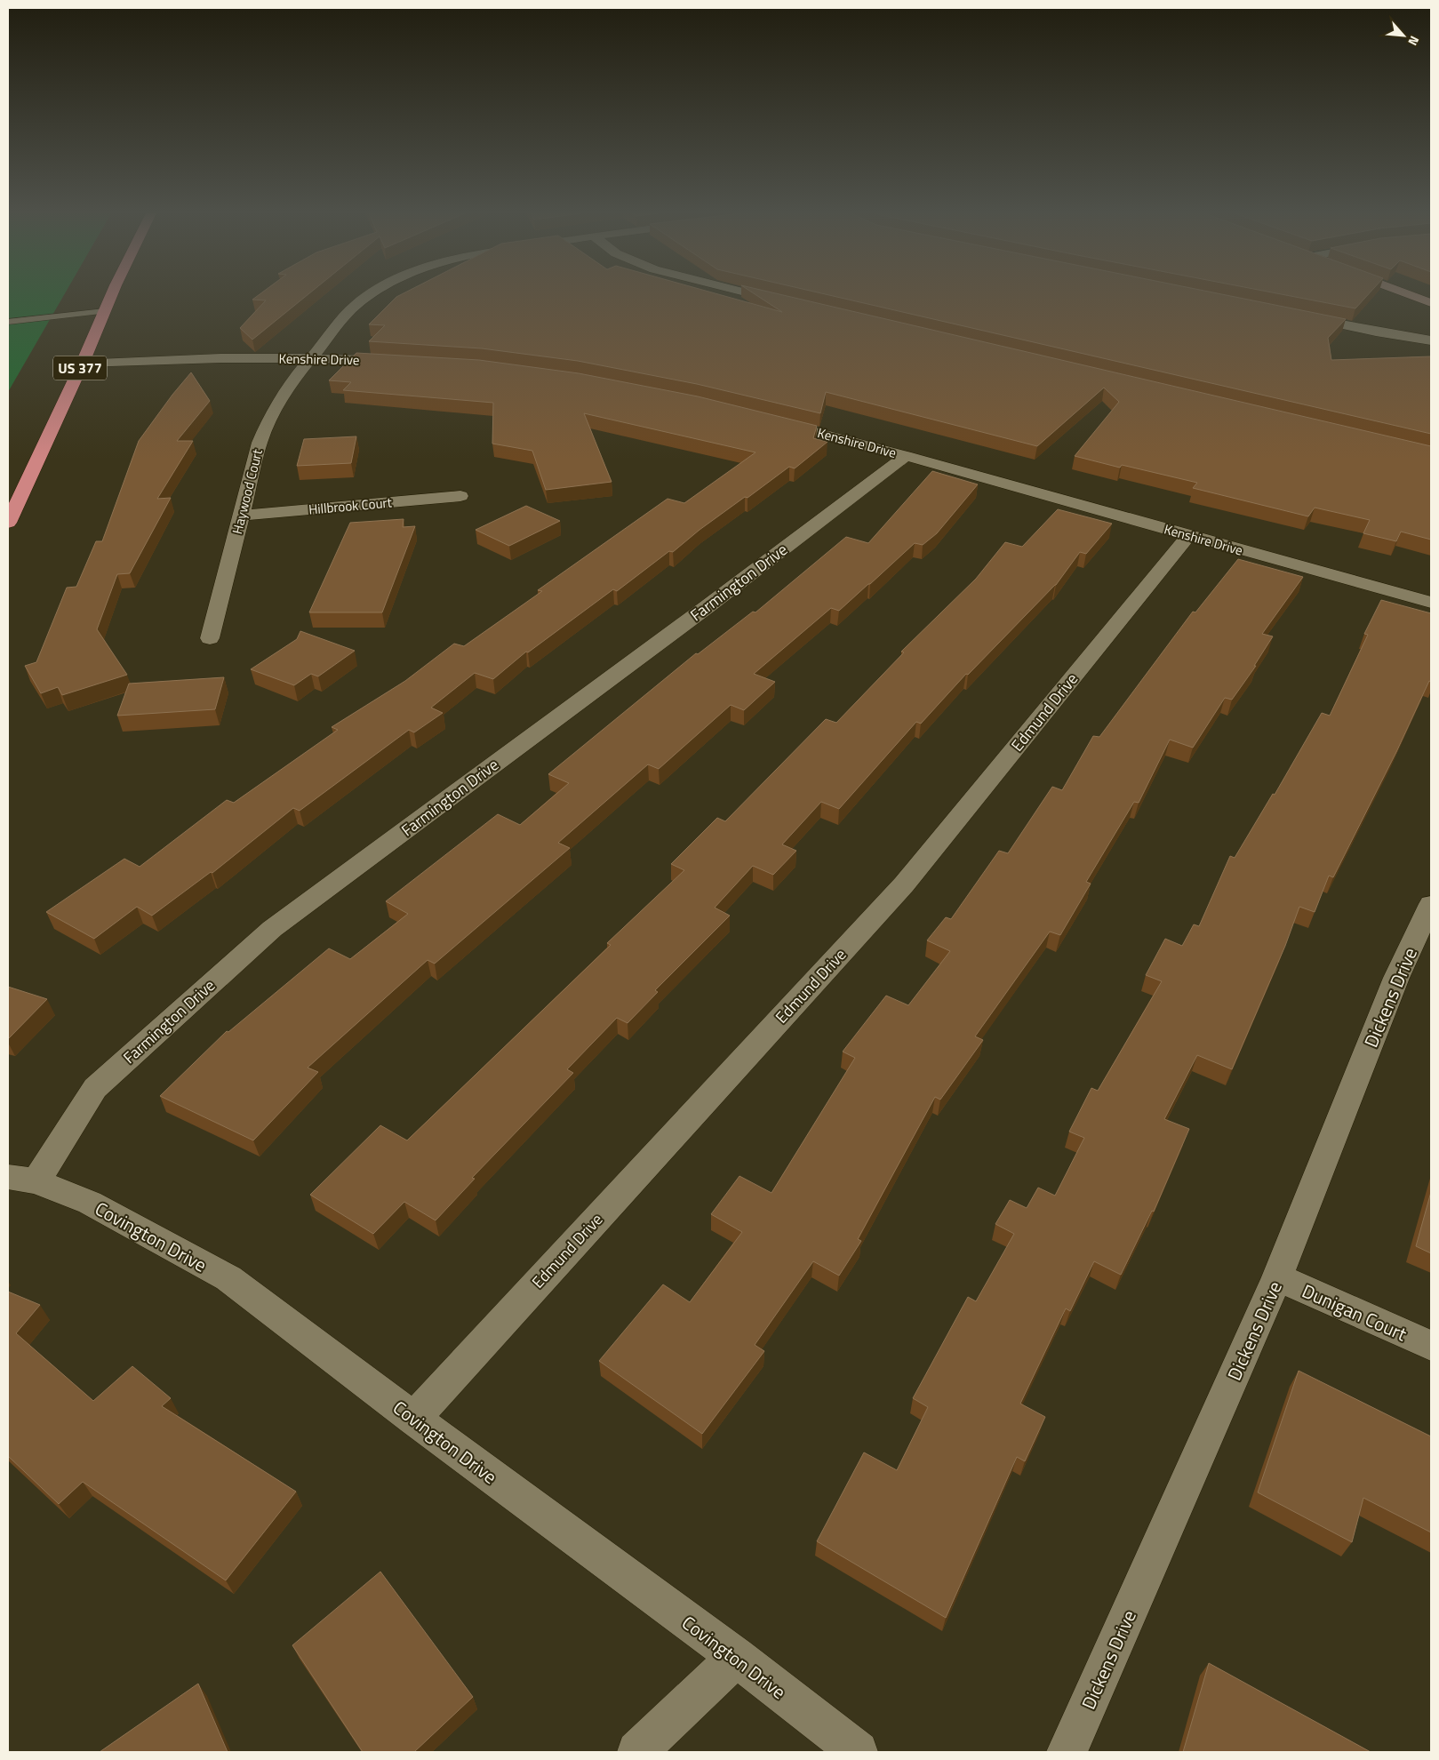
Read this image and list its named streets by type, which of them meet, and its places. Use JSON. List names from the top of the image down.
{
  "streets": {
    "highway": ["US 377"],
    "street": [
      "Kenshire Drive",
      "Haywood Court",
      "Hillbrook Court",
      "Farmington Drive",
      "Edmund Drive",
      "Dickens Drive",
      "Covington Drive",
      "Dunigan Court"
    ]
  },
  "crossings": [
    ["Kenshire Drive", "US 377"],
    ["Kenshire Drive", "Haywood Court"],
    ["Kenshire Drive", "Farmington Drive"],
    ["Kenshire Drive", "Edmund Drive"],
    ["Haywood Court", "Hillbrook Court"],
    ["Farmington Drive", "Covington Drive"],
    ["Edmund Drive", "Covington Drive"],
    ["Dickens Drive", "Dunigan Court"]
  ],
  "north": "bottom right"
}
